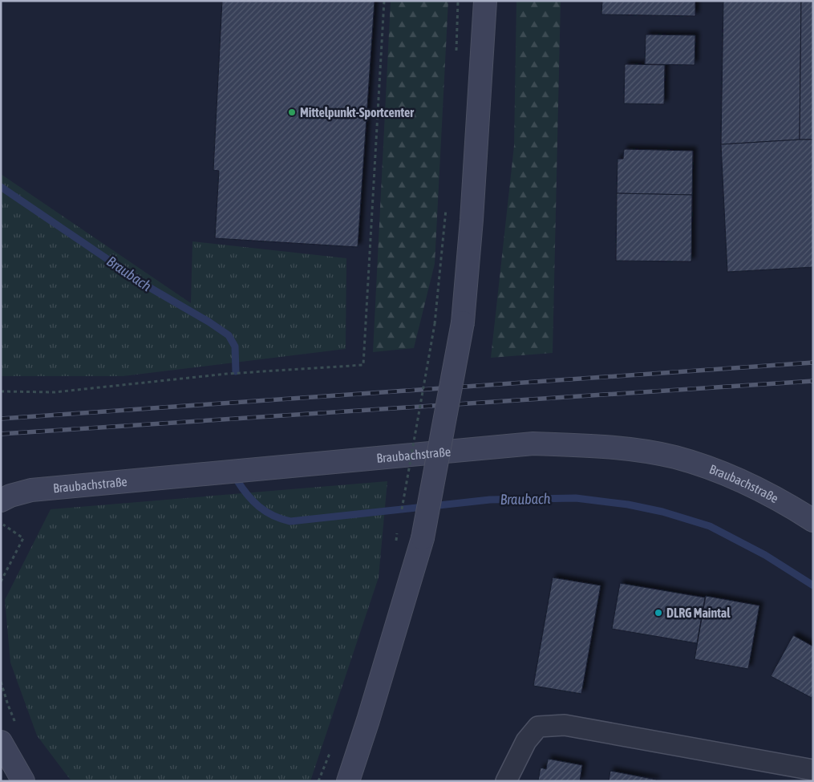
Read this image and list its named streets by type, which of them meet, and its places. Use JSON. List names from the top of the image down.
{
  "streets": {
    "street": ["Braubachstraße"]
  },
  "water": ["Braubach"],
  "places": ["Mittelpunkt-Sportcenter", "DLRG Maintal"]
}
